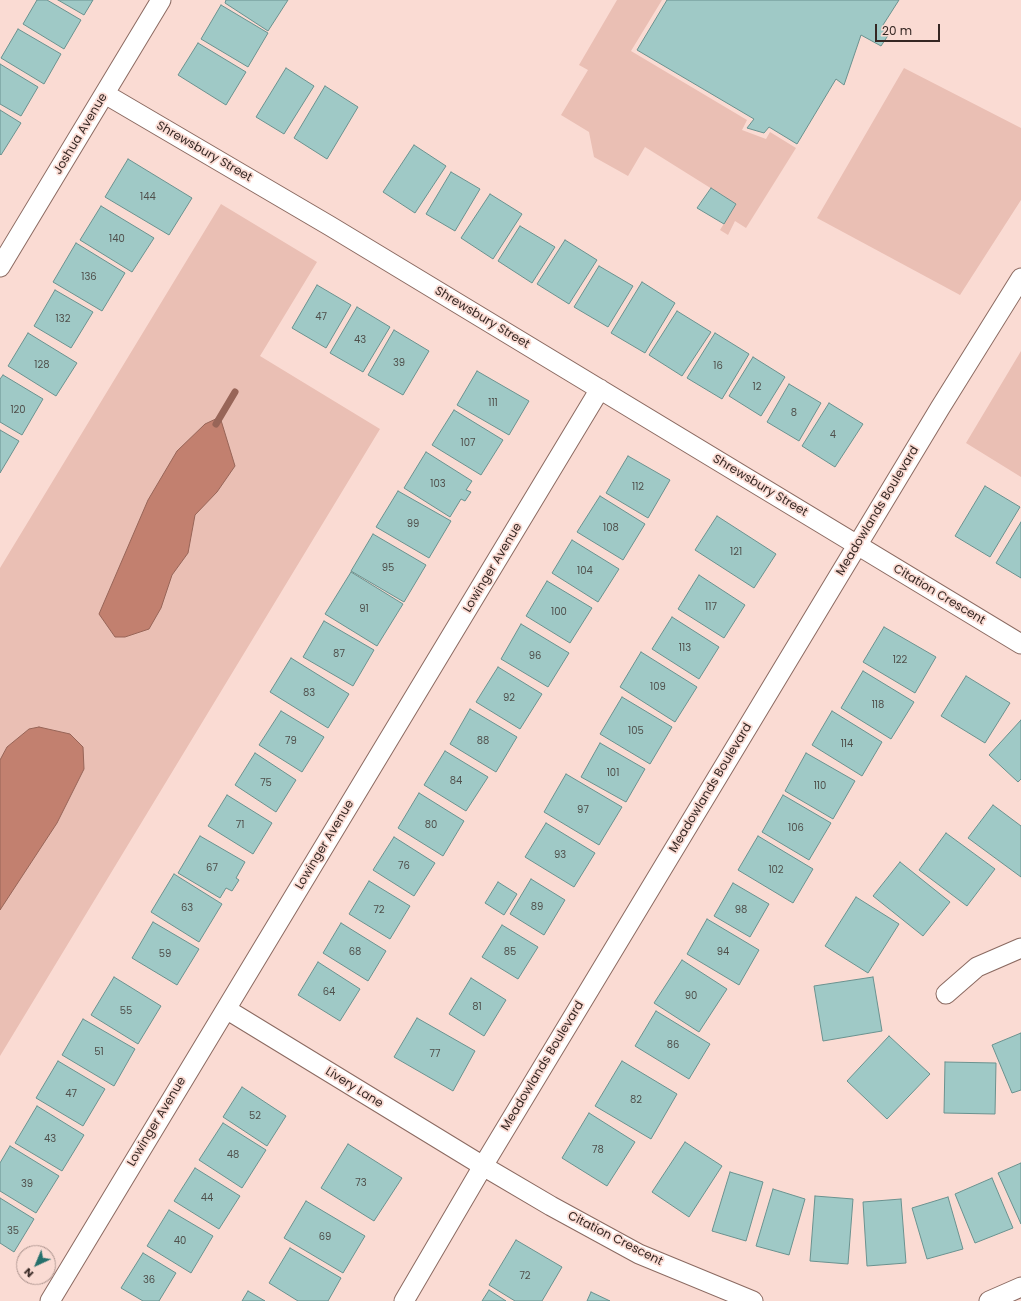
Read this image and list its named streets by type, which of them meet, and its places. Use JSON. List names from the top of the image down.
{
  "streets": {
    "street": [
      "Joshua Avenue",
      "Shrewsbury Street",
      "Meadowlands Boulevard",
      "Lowinger Avenue",
      "Citation Crescent",
      "Livery Lane"
    ]
  },
  "crossings": [
    ["Joshua Avenue", "Shrewsbury Street"],
    ["Shrewsbury Street", "Meadowlands Boulevard"],
    ["Shrewsbury Street", "Lowinger Avenue"],
    ["Shrewsbury Street", "Citation Crescent"],
    ["Meadowlands Boulevard", "Citation Crescent"],
    ["Meadowlands Boulevard", "Livery Lane"],
    ["Lowinger Avenue", "Livery Lane"],
    ["Citation Crescent", "Livery Lane"]
  ],
  "house_numbers": [
    "144",
    "140",
    "136",
    "47",
    "132",
    "43",
    "39",
    "128",
    "16",
    "12",
    "111",
    "120",
    "8",
    "4",
    "107",
    "103",
    "112",
    "99",
    "108",
    "121",
    "95",
    "104",
    "117",
    "91",
    "100",
    "113",
    "87",
    "96",
    "122",
    "109",
    "83",
    "92",
    "118",
    "105",
    "79",
    "88",
    "114",
    "101",
    "84",
    "75",
    "110",
    "97",
    "71",
    "80",
    "106",
    "93",
    "76",
    "67",
    "102",
    "89",
    "63",
    "72",
    "98",
    "68",
    "85",
    "94",
    "59",
    "64",
    "90",
    "81",
    "55",
    "86",
    "51",
    "77",
    "47",
    "82",
    "52",
    "43",
    "78",
    "48",
    "73",
    "39",
    "44",
    "35",
    "69",
    "40",
    "72",
    "36"
  ],
  "scale_bar": "20 m",
  "north": "bottom left"
}
